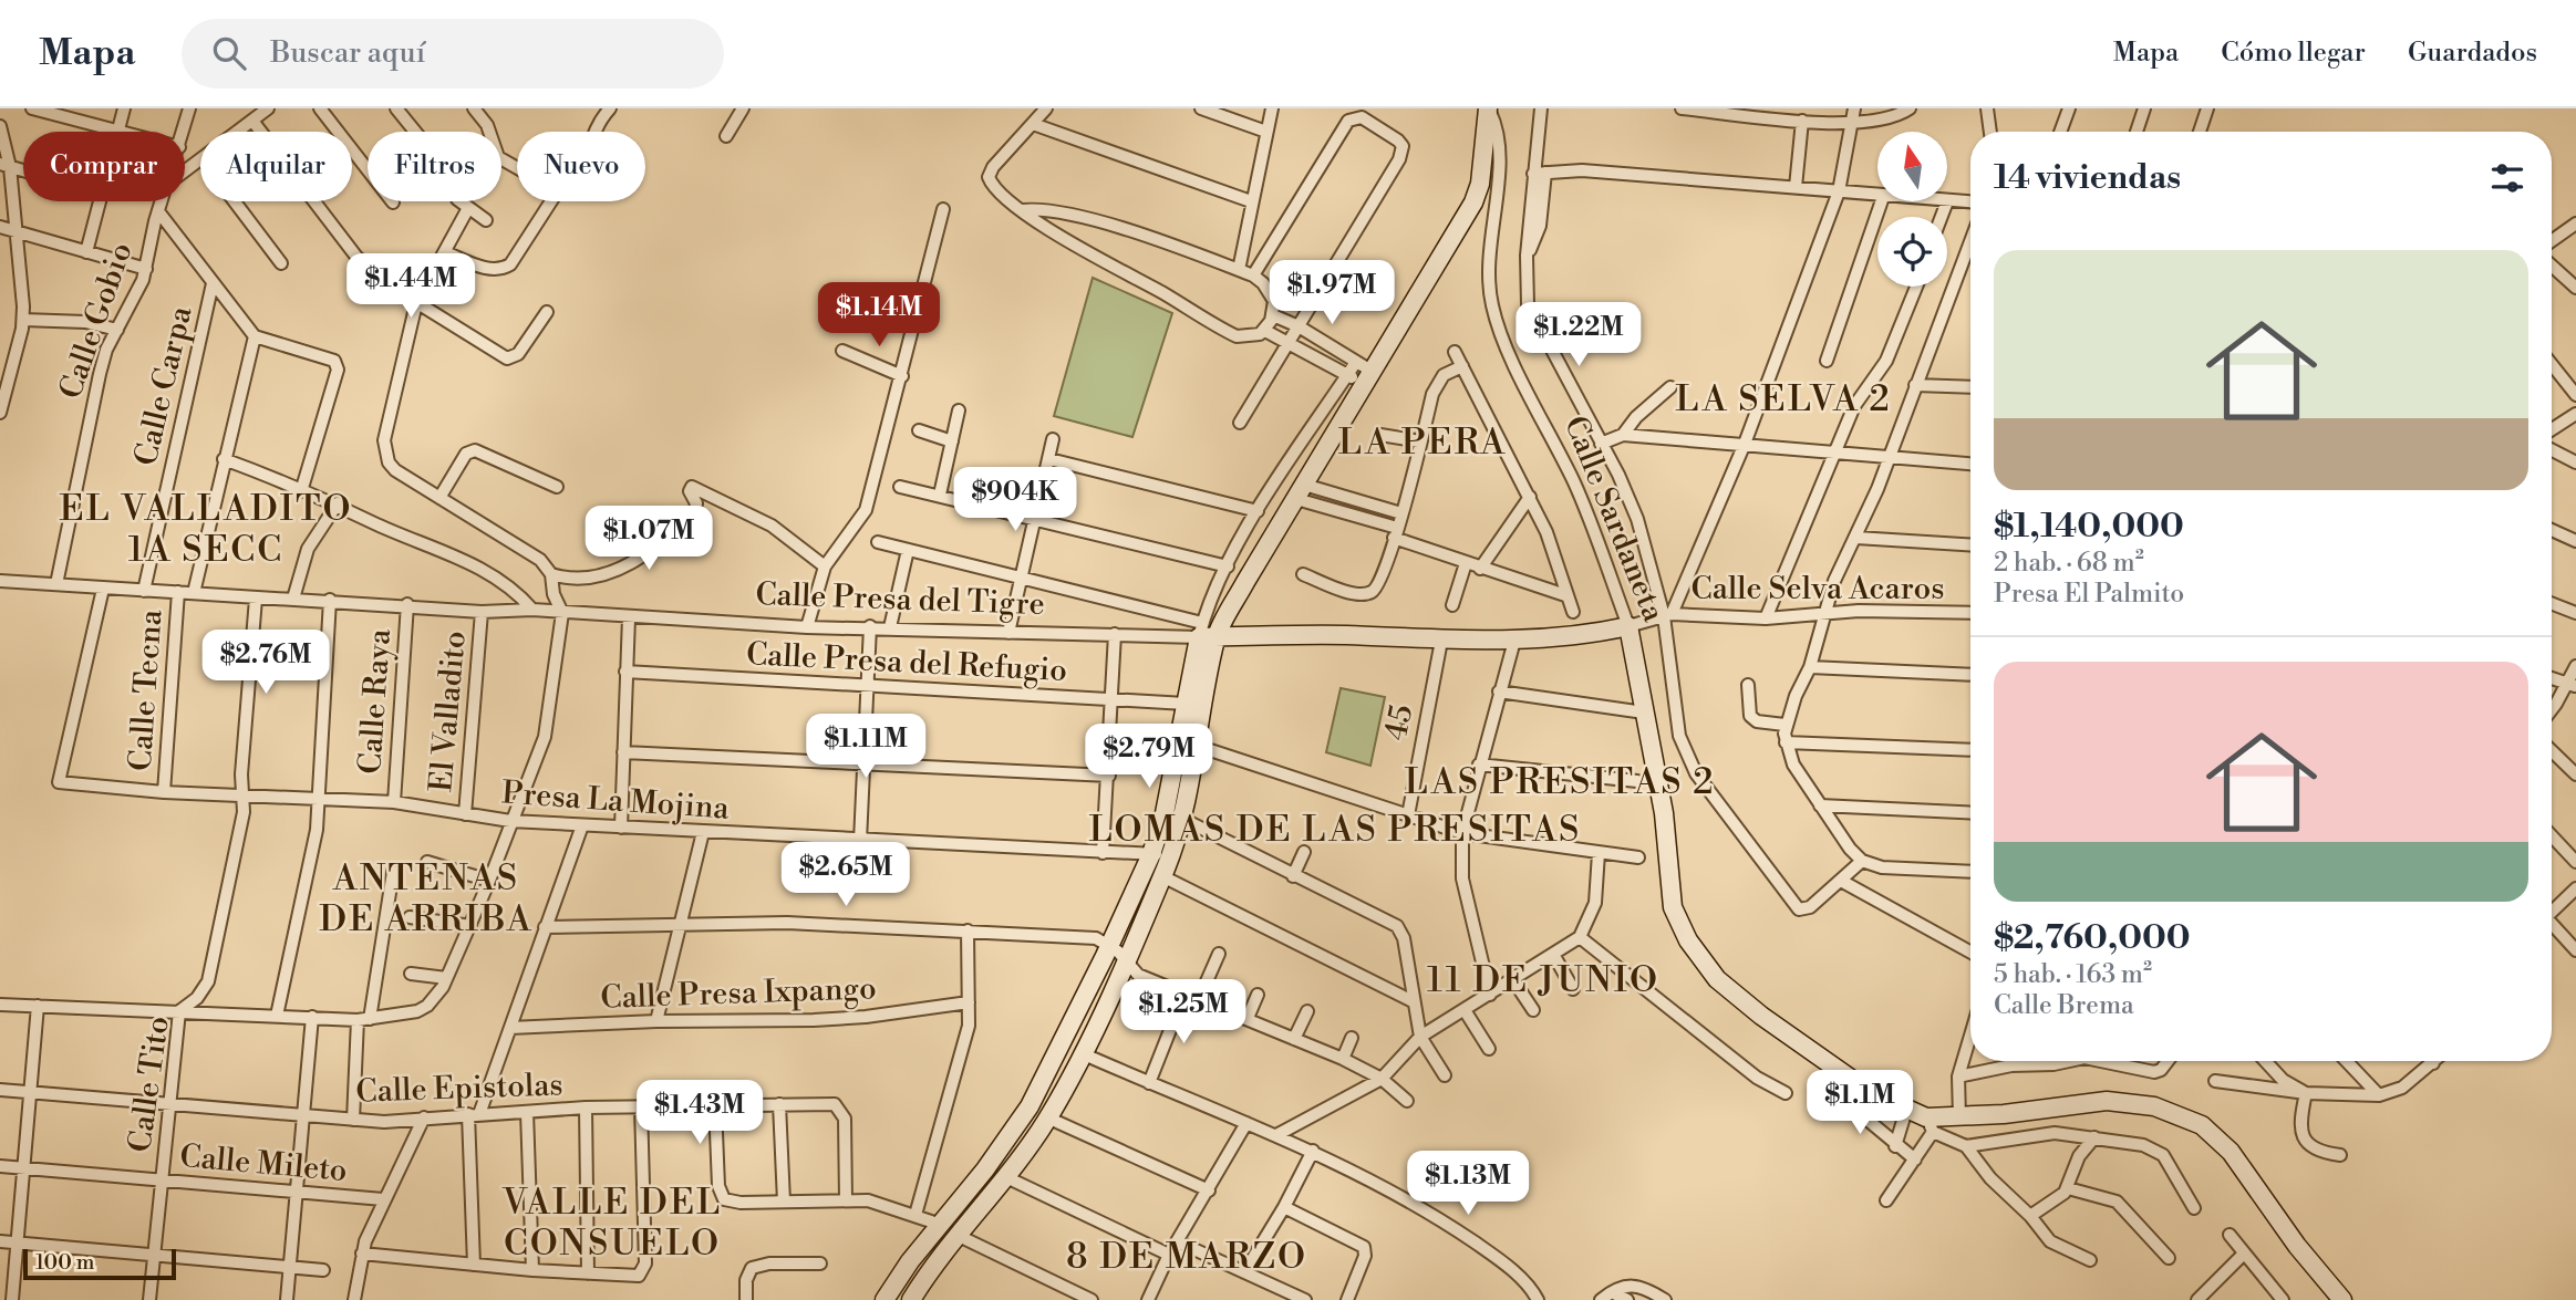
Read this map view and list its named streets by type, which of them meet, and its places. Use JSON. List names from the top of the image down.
{
  "streets": {
    "street": [
      "Calle Gobio",
      "Calle Carpa",
      "Calle Sardaneta",
      "Calle Selva Acaros",
      "Calle Presa del Tigre",
      "Calle Presa del Refugio",
      "Calle Tecna",
      "Calle Raya",
      "El Valladito",
      "45",
      "Presa La Mojina",
      "Calle Presa Ixpango",
      "Calle Tito",
      "Calle Epistolas",
      "Calle Mileto"
    ]
  },
  "crossings": [
    ["Calle Gobio", "Calle Presa del Tigre"],
    ["Calle Carpa", "Calle Presa del Tigre"],
    ["Calle Sardaneta", "Calle Presa del Tigre"],
    ["Calle Selva Acaros", "Calle Presa del Tigre"],
    ["Calle Presa del Tigre", "Calle Tecna"],
    ["Calle Presa del Tigre", "Calle Raya"],
    ["Calle Presa del Tigre", "El Valladito"],
    ["Calle Presa del Tigre", "45"],
    ["Calle Presa del Tigre", "Presa La Mojina"],
    ["Calle Presa del Tigre", "Calle Tito"],
    ["Calle Tecna", "Presa La Mojina"],
    ["Calle Raya", "Presa La Mojina"],
    ["El Valladito", "Presa La Mojina"],
    ["Presa La Mojina", "Calle Tito"],
    ["Calle Tito", "Calle Epistolas"],
    ["Calle Tito", "Calle Mileto"]
  ],
  "districts": [
    "LA SELVA 2",
    "LA PERA",
    "EL VALLADITO 1A SECC",
    "LAS PRESITAS 2",
    "LOMAS DE LAS PRESITAS",
    "ANTENAS DE ARRIBA",
    "11 DE JUNIO",
    "VALLE DEL CONSUELO",
    "8 DE MARZO"
  ],
  "scale_bar": "100 m",
  "north": "top",
  "page": {
    "header": "Mapa",
    "search": "Buscar aquí",
    "nav": ["Mapa", "Cómo llegar", "Guardados"],
    "chip": [
      "Comprar",
      "Alquilar",
      "Filtros",
      "Nuevo"
    ],
    "heading": "14 viviendas",
    "list": [
      {
        "name": "$1,140,000",
        "note": "2 hab. · 68 m² · Presa El Palmito"
      },
      {
        "name": "$2,760,000",
        "note": "5 hab. · 163 m² · Calle Brema"
      }
    ],
    "price": [
      "$1.44M",
      "$1.97M",
      "$1.14M",
      "$1.22M",
      "$904K",
      "$1.07M",
      "$2.76M",
      "$1.11M",
      "$2.79M",
      "$2.65M",
      "$1.25M",
      "$1.1M",
      "$1.43M",
      "$1.13M"
    ],
    "scale": "100 m"
  }
}
